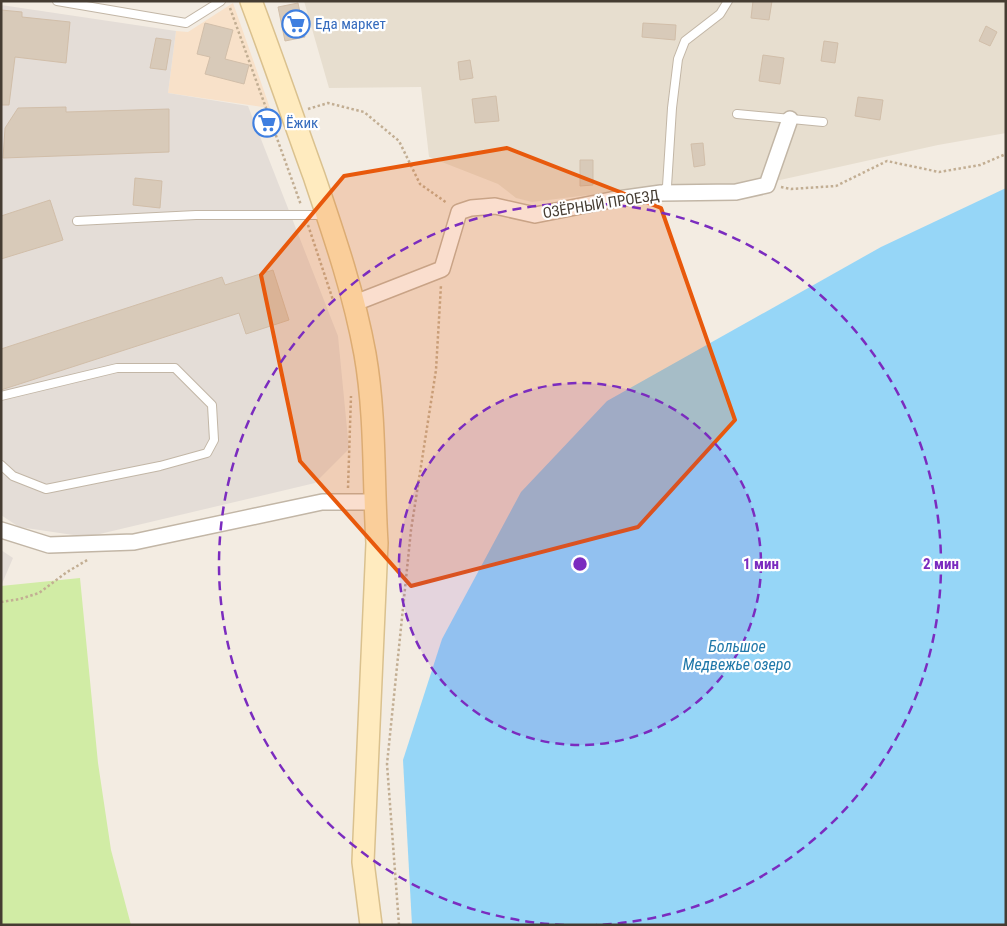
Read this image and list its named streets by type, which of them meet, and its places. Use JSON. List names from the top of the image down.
{
  "streets": {
    "street": ["ОЗЁРНЫЙ ПРОЕЗД"]
  },
  "water": ["Большое Медвежье озеро"],
  "places": {
    "supermarket": ["Еда маркет", "Ёжик"]
  },
  "rings": ["1 мин", "2 мин"]
}
